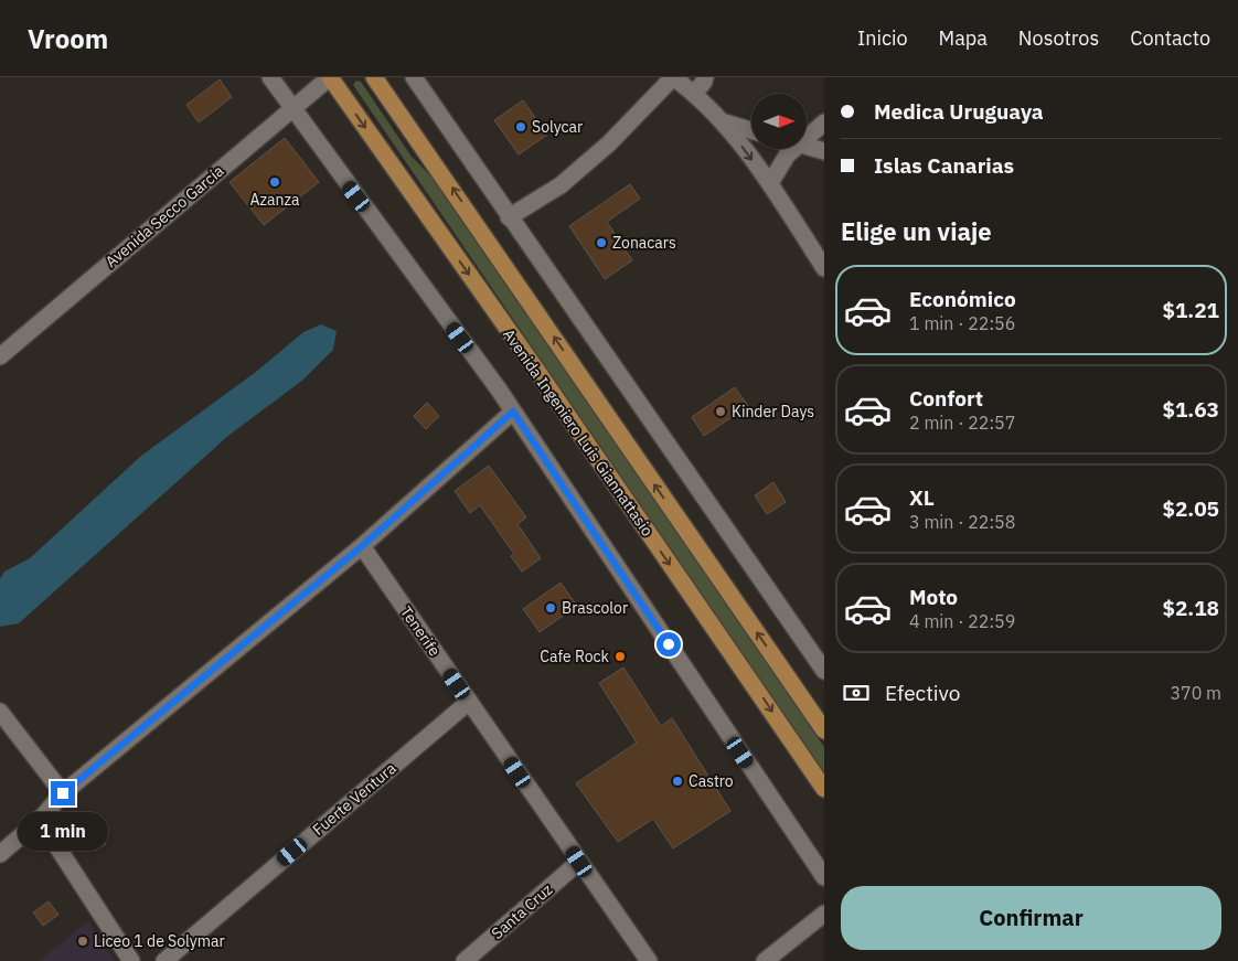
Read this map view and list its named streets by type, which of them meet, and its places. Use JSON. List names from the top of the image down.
{
  "streets": {
    "main road": ["Avenida Ingeniero Luis Giannattasio"],
    "street": [
      "Avenida Secco García",
      "Tenerife",
      "Fuerte Ventura",
      "Santa Cruz"
    ]
  },
  "crossings": [
    ["Avenida Secco García", "Avenida Ingeniero Luis Giannattasio"],
    ["Tenerife", "Fuerte Ventura"],
    ["Tenerife", "Santa Cruz"]
  ],
  "places": [
    "Solycar",
    "Azanza",
    "Zonacars",
    "Kinder Days",
    "Brascolor",
    "Cafe Rock",
    "Castro",
    "Liceo 1 de Solymar"
  ],
  "north": "right",
  "page": {
    "header": "Vroom",
    "nav": [
      "Inicio",
      "Mapa",
      "Nosotros",
      "Contacto"
    ],
    "banner": ["Medica Uruguaya", "Islas Canarias"],
    "heading": "Elige un viaje",
    "list": [
      {
        "name": "Económico",
        "note": "1 min · 22:56",
        "value": "$1.21"
      },
      {
        "name": "Confort",
        "note": "2 min · 22:57",
        "value": "$1.63"
      },
      {
        "name": "XL",
        "note": "3 min · 22:58",
        "value": "$2.05"
      },
      {
        "name": "Moto",
        "note": "4 min · 22:59",
        "value": "$2.18"
      }
    ],
    "pay": ["Efectivo", "370 m"],
    "bubble": "1 min",
    "buttons": "Confirmar"
  }
}
